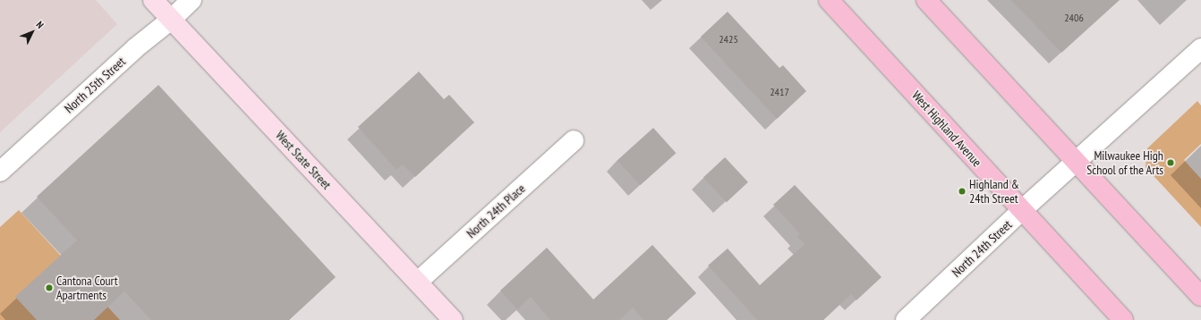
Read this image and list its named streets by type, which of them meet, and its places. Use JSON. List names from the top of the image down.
{
  "streets": {
    "main road": ["West Highland Avenue"],
    "street": [
      "North 25th Street",
      "West State Street",
      "North 24th Place",
      "North 24th Street"
    ]
  },
  "crossings": [
    ["North 25th Street", "West State Street"],
    ["West Highland Avenue", "North 24th Street"],
    ["West State Street", "North 24th Place"]
  ],
  "places": ["Milwaukee High School of the Arts", "Highland & 24th Street", "Cantona Court Apartments"],
  "house_numbers": ["2406", "2425", "2417"],
  "north": "top right"
}
